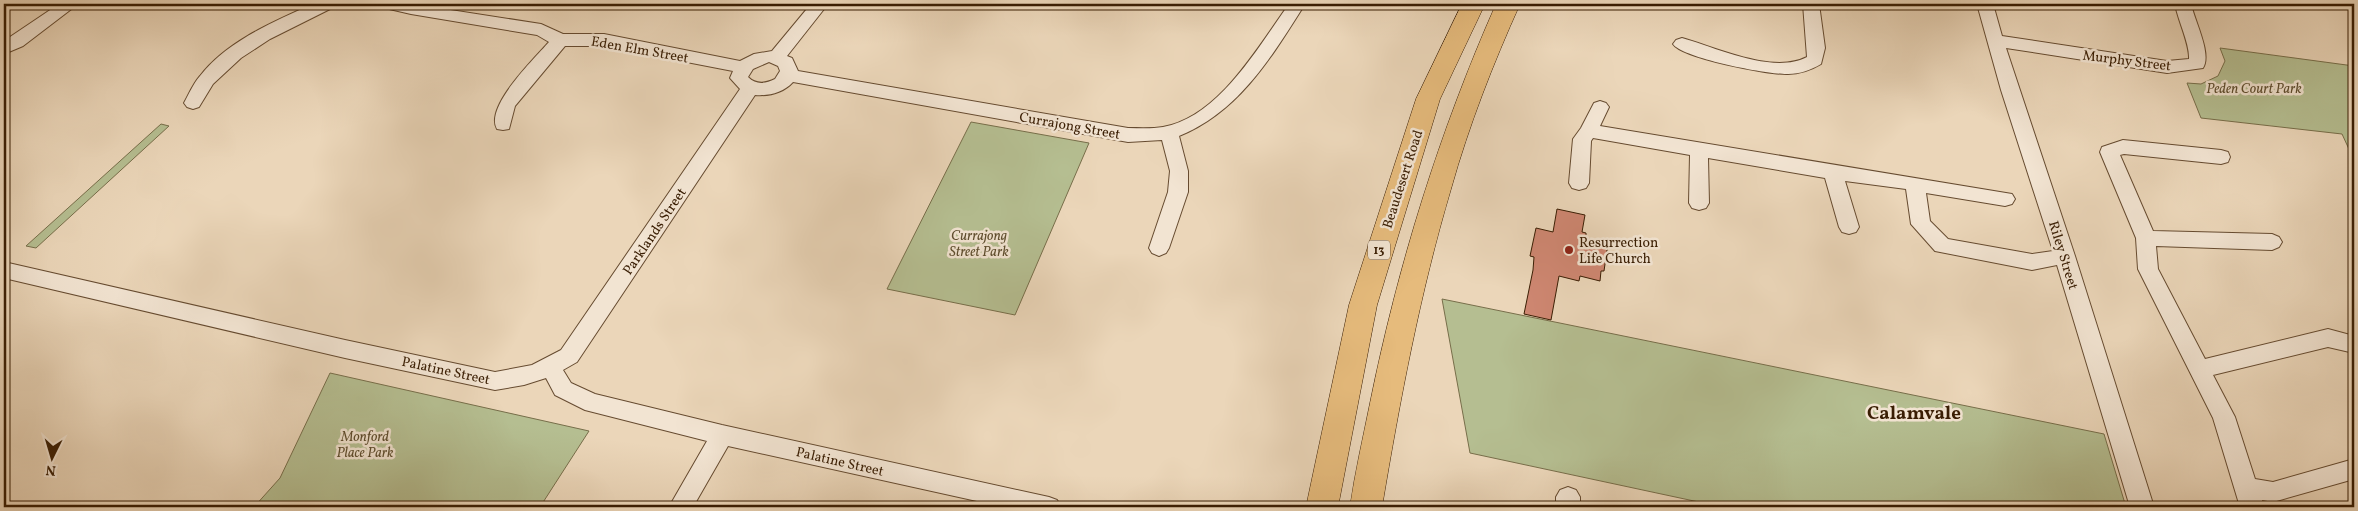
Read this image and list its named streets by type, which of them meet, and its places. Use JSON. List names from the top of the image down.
{
  "streets": {
    "highway": ["Beaudesert Road", "13"],
    "street": [
      "Eden Elm Street",
      "Murphy Street",
      "Currajong Street",
      "Parklands Street",
      "Riley Street",
      "Palatine Street"
    ]
  },
  "crossings": [
    ["Eden Elm Street", "Currajong Street"],
    ["Eden Elm Street", "Parklands Street"],
    ["Murphy Street", "Riley Street"],
    ["Currajong Street", "Parklands Street"],
    ["Parklands Street", "Palatine Street"]
  ],
  "districts": ["Calamvale"],
  "parks": ["Peden Court Park", "Currajong Street Park", "Monford Place Park"],
  "places": ["Resurrection Life Church"],
  "north": "bottom"
}
